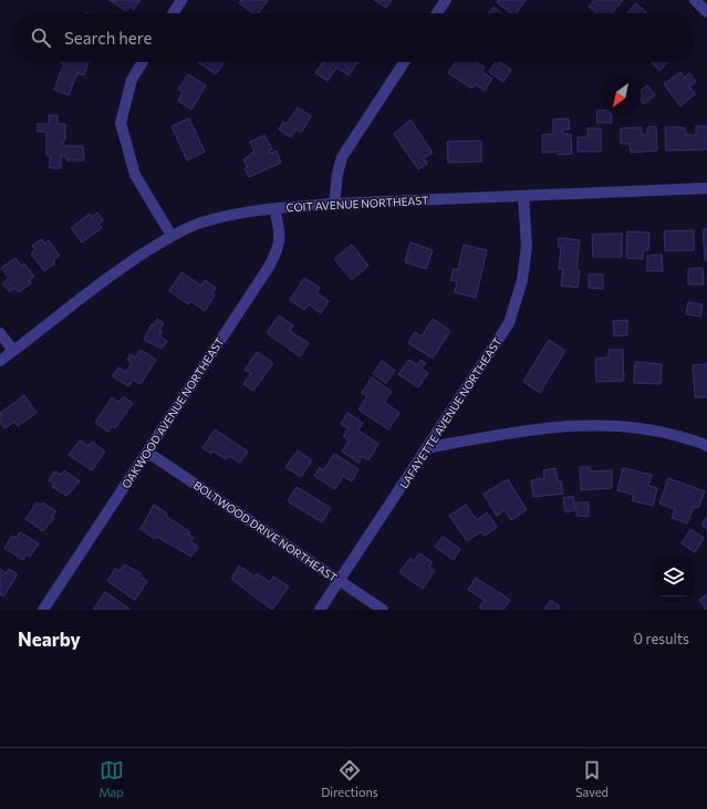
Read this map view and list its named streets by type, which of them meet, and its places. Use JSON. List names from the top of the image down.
{
  "streets": {
    "street": [
      "COIT AVENUE NORTHEAST",
      "OAKWOOD AVENUE NORTHEAST",
      "LAFAYETTE AVENUE NORTHEAST",
      "BOLTWOOD DRIVE NORTHEAST"
    ]
  },
  "crossings": [
    ["COIT AVENUE NORTHEAST", "OAKWOOD AVENUE NORTHEAST"],
    ["COIT AVENUE NORTHEAST", "LAFAYETTE AVENUE NORTHEAST"],
    ["OAKWOOD AVENUE NORTHEAST", "BOLTWOOD DRIVE NORTHEAST"],
    ["LAFAYETTE AVENUE NORTHEAST", "BOLTWOOD DRIVE NORTHEAST"]
  ],
  "north": "bottom left",
  "page": {
    "search": "Search here",
    "heading": ["Nearby", "0 results"],
    "nav": ["Map", "Directions", "Saved"]
  }
}
